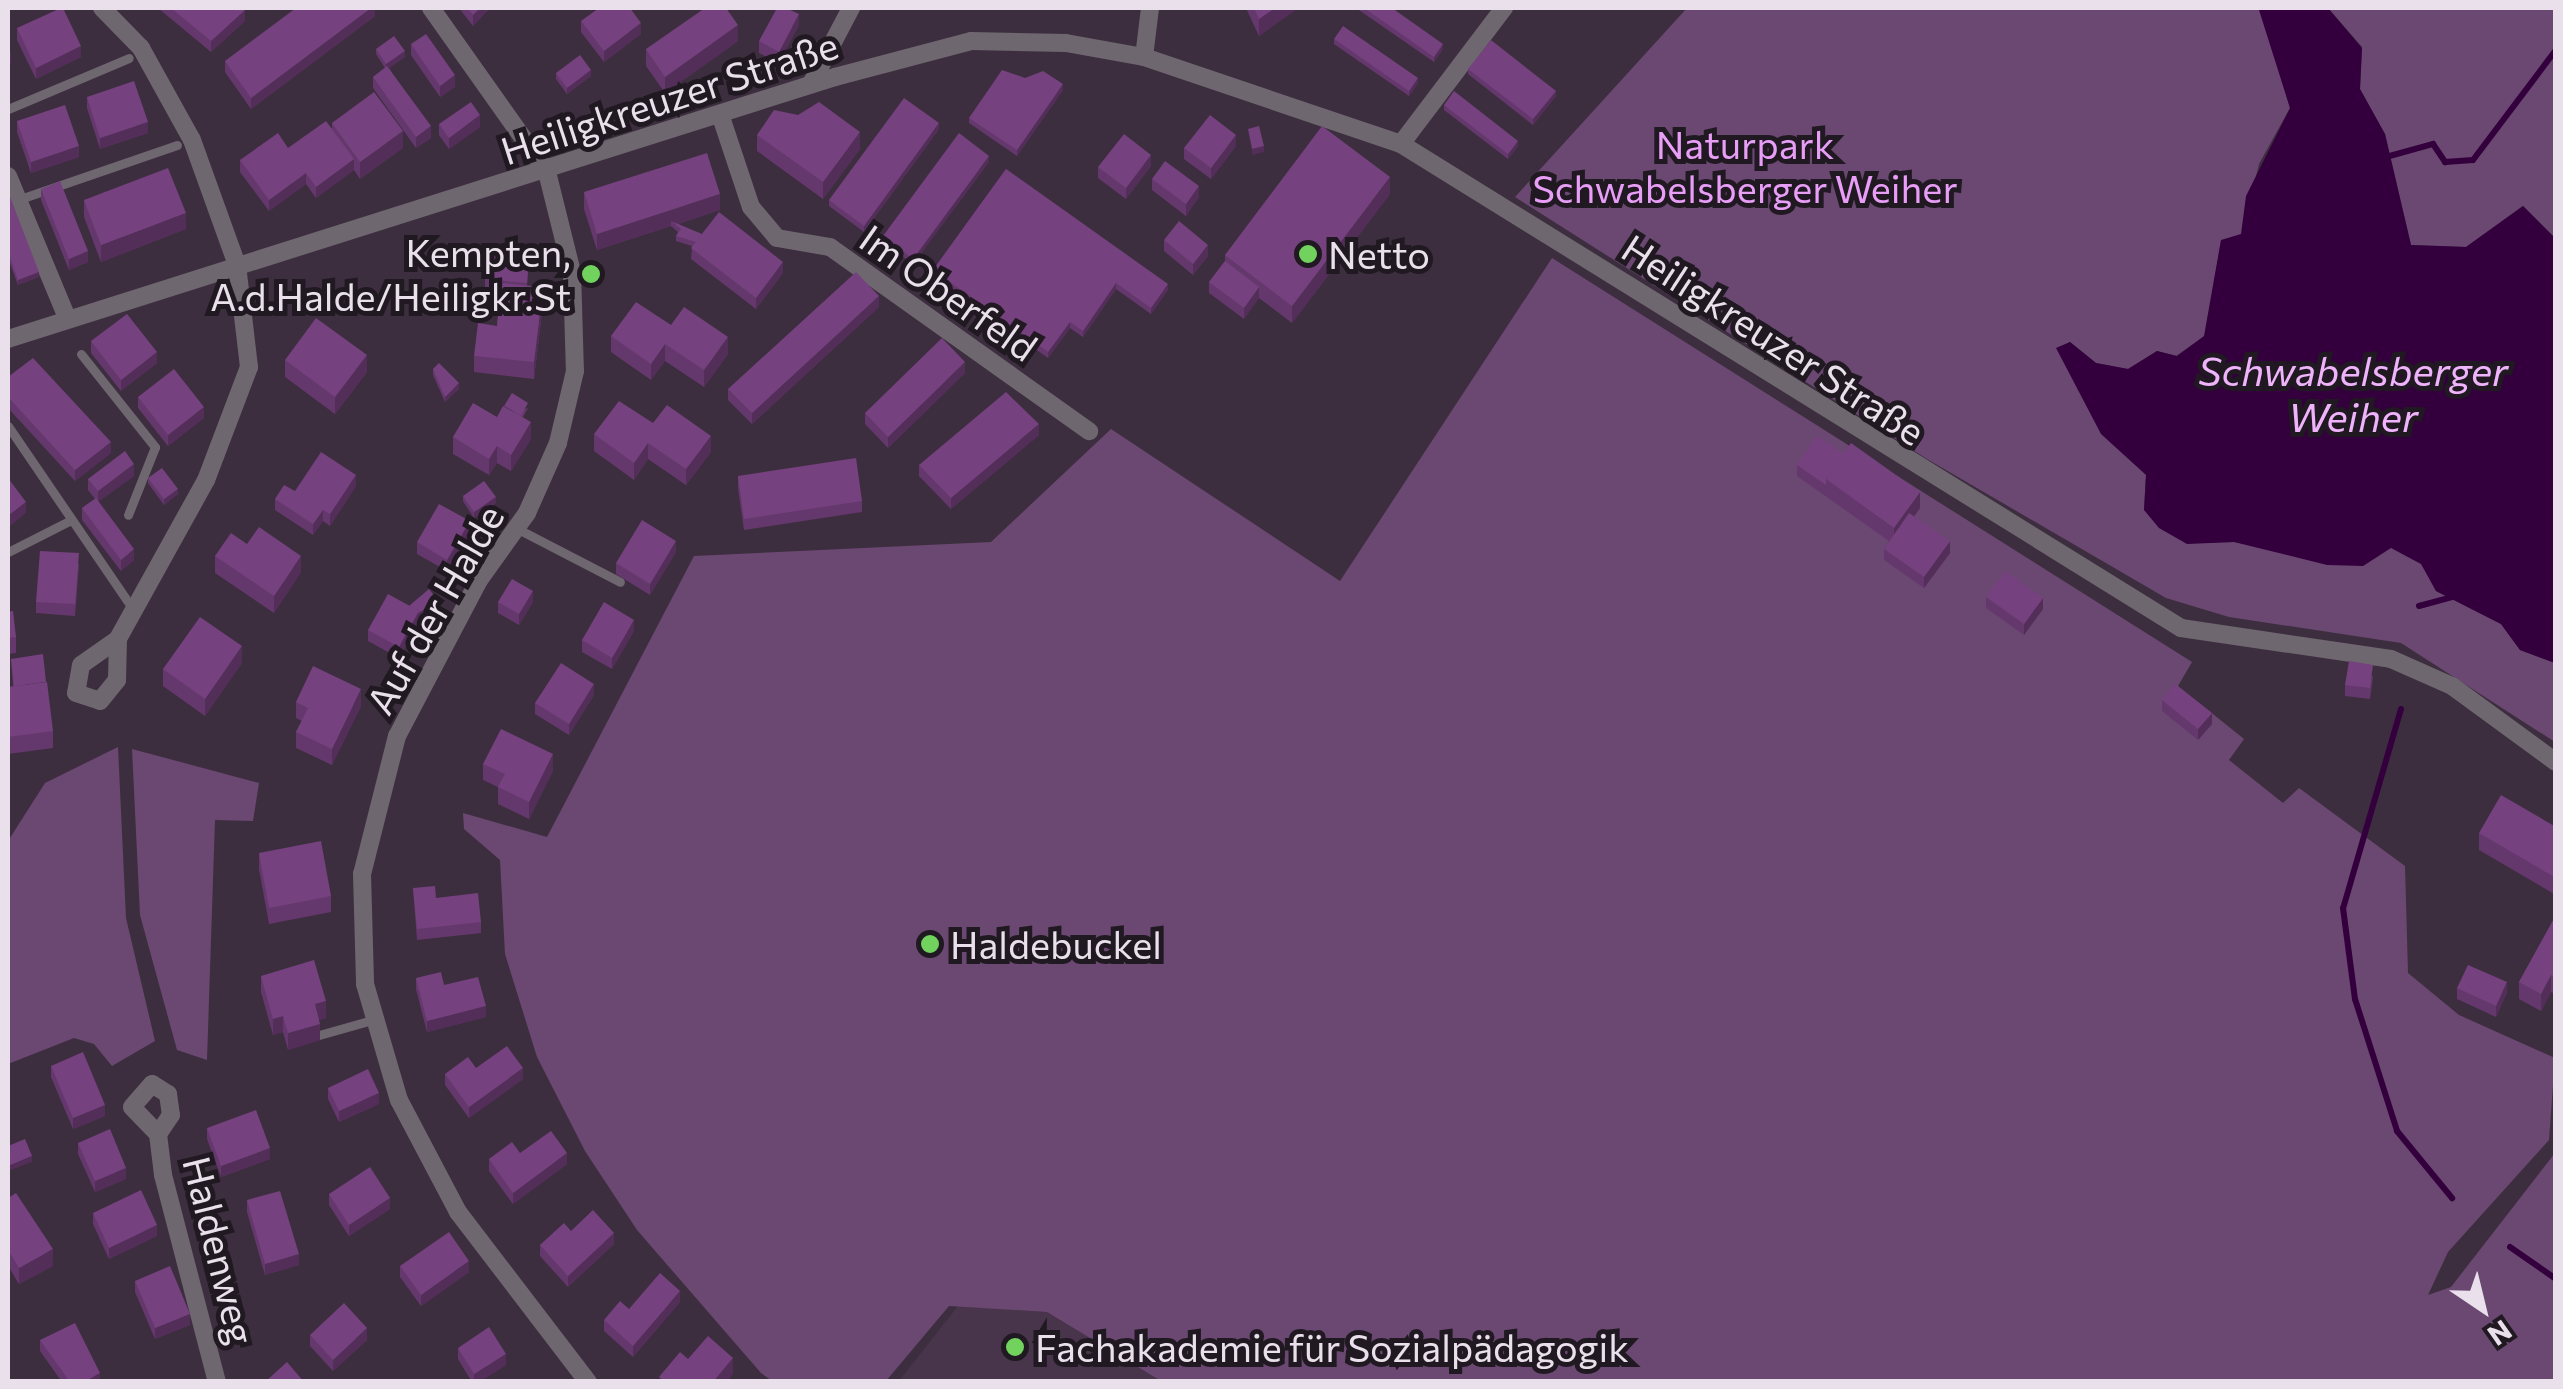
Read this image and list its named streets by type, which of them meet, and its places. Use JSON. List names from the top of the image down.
{
  "streets": {
    "street": [
      "Heiligkreuzer Straße",
      "Im Oberfeld",
      "Auf der Halde",
      "Haldenweg"
    ]
  },
  "crossings": [
    ["Heiligkreuzer Straße", "Im Oberfeld"],
    ["Heiligkreuzer Straße", "Auf der Halde"]
  ],
  "water": ["Schwabelsberger Weiher"],
  "parks": ["Naturpark Schwabelsberger Weiher"],
  "places": [
    "Netto",
    "Kempten, A.d.Halde/Heiligkr.St",
    "Haldebuckel",
    "Fachakademie für Sozialpädagogik"
  ],
  "north": "bottom right"
}
